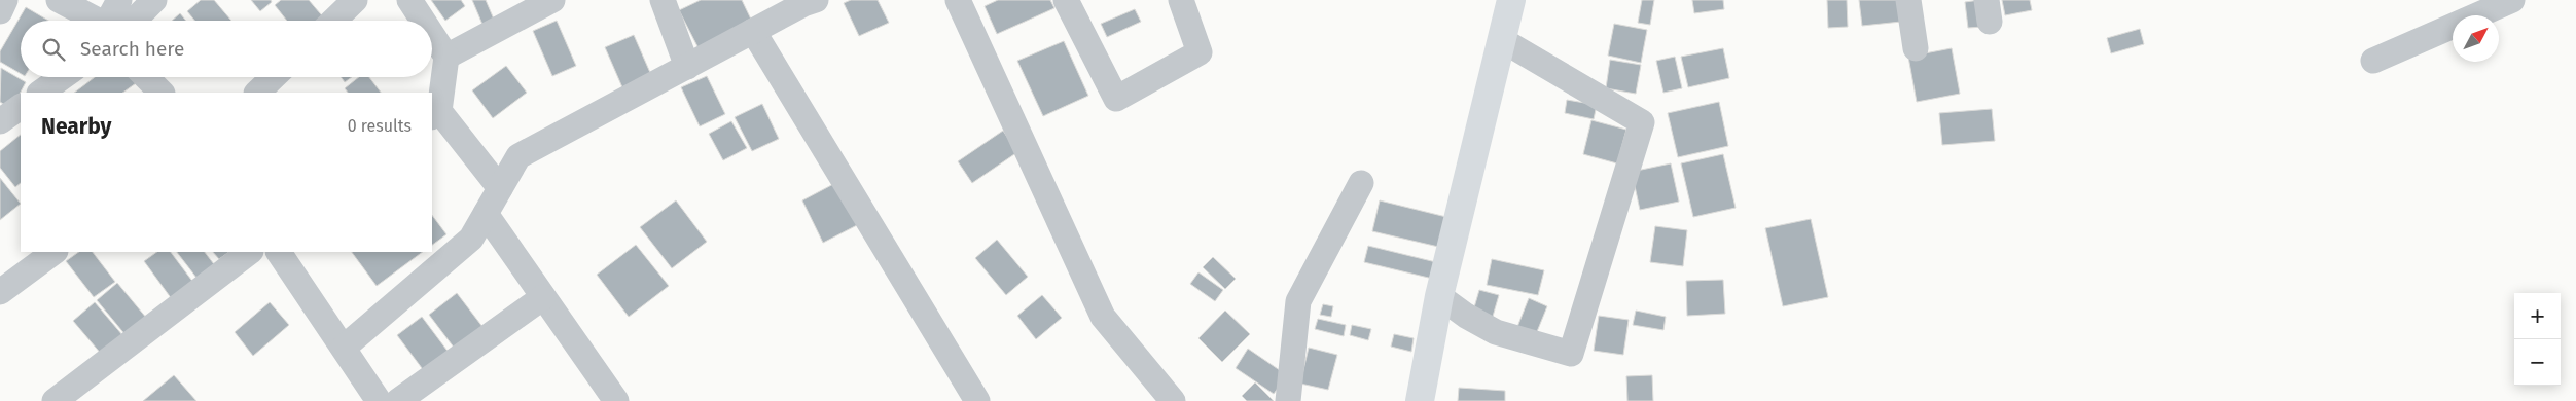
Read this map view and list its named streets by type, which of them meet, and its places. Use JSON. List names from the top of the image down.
{
  "north": "top right",
  "page": {
    "search": "Search here",
    "heading": ["Nearby", "0 results"],
    "map_buttons": ["+", "−"]
  }
}
